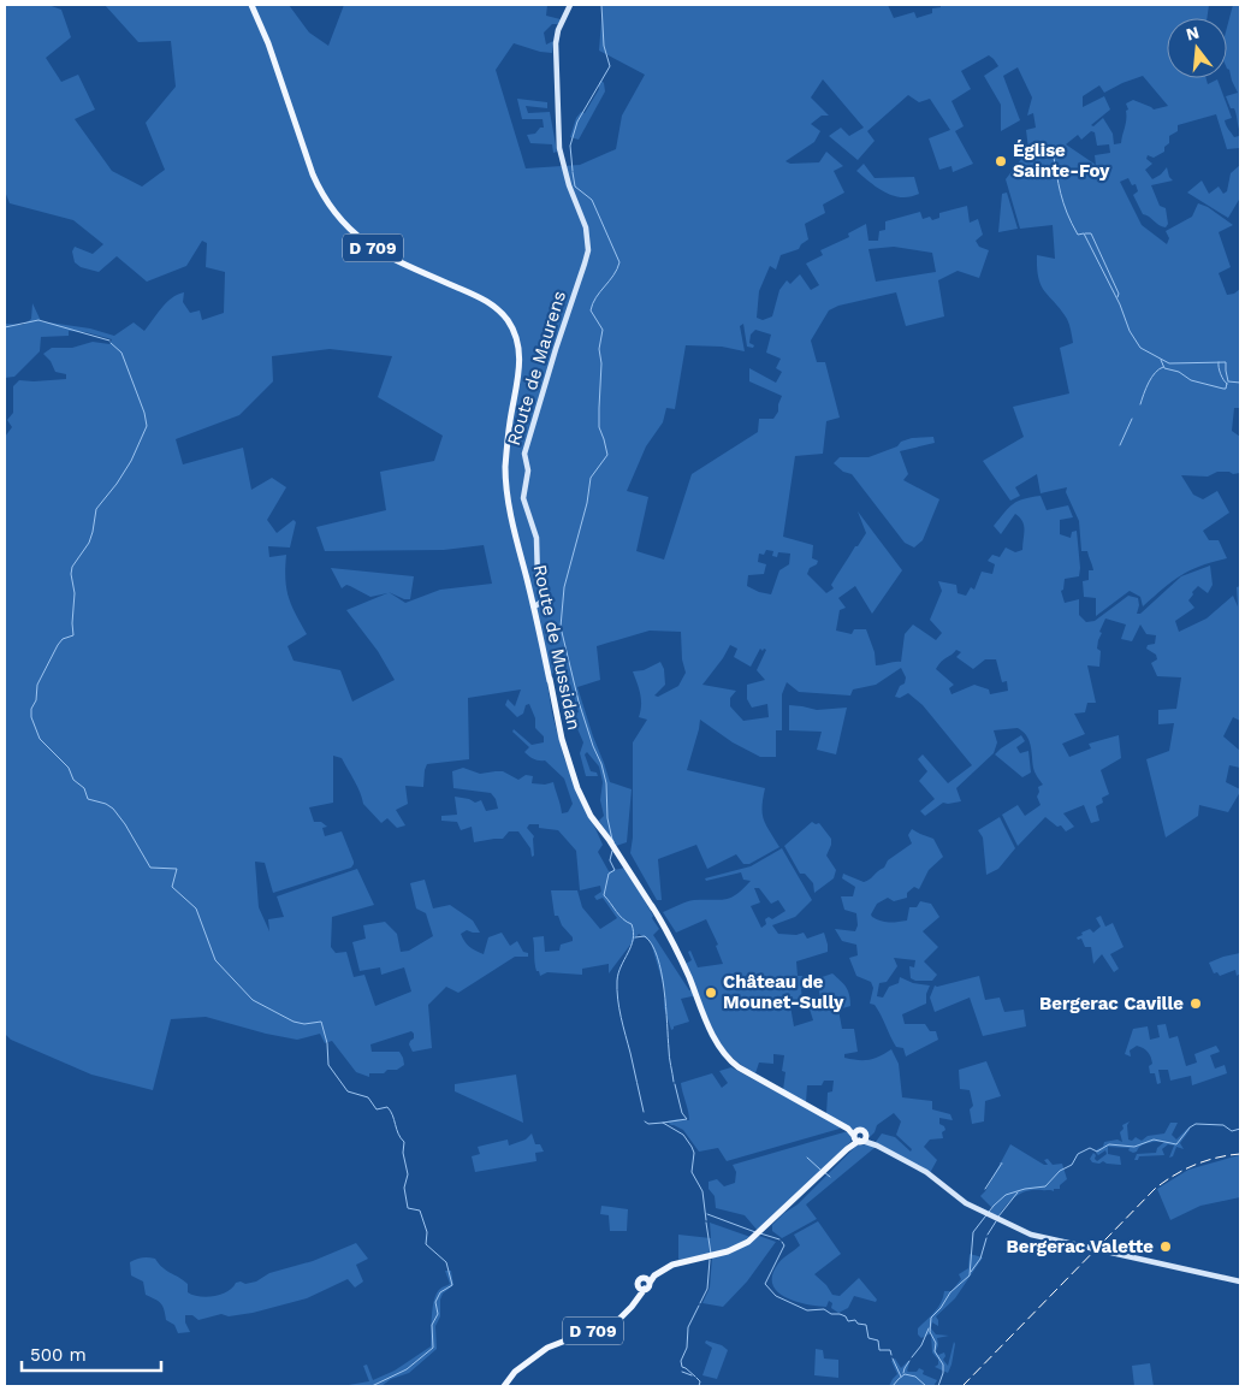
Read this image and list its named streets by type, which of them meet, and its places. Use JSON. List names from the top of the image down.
{
  "streets": {
    "main road": ["D 709", "Route de Maurens", "Route de Mussidan"]
  },
  "crossings": [
    ["Route de Maurens", "Route de Mussidan"]
  ],
  "places": [
    "Église Sainte-Foy",
    "Château de Mounet-Sully",
    "Bergerac Caville",
    "Bergerac Valette"
  ],
  "scale_bar": "500 m",
  "north": "top"
}
